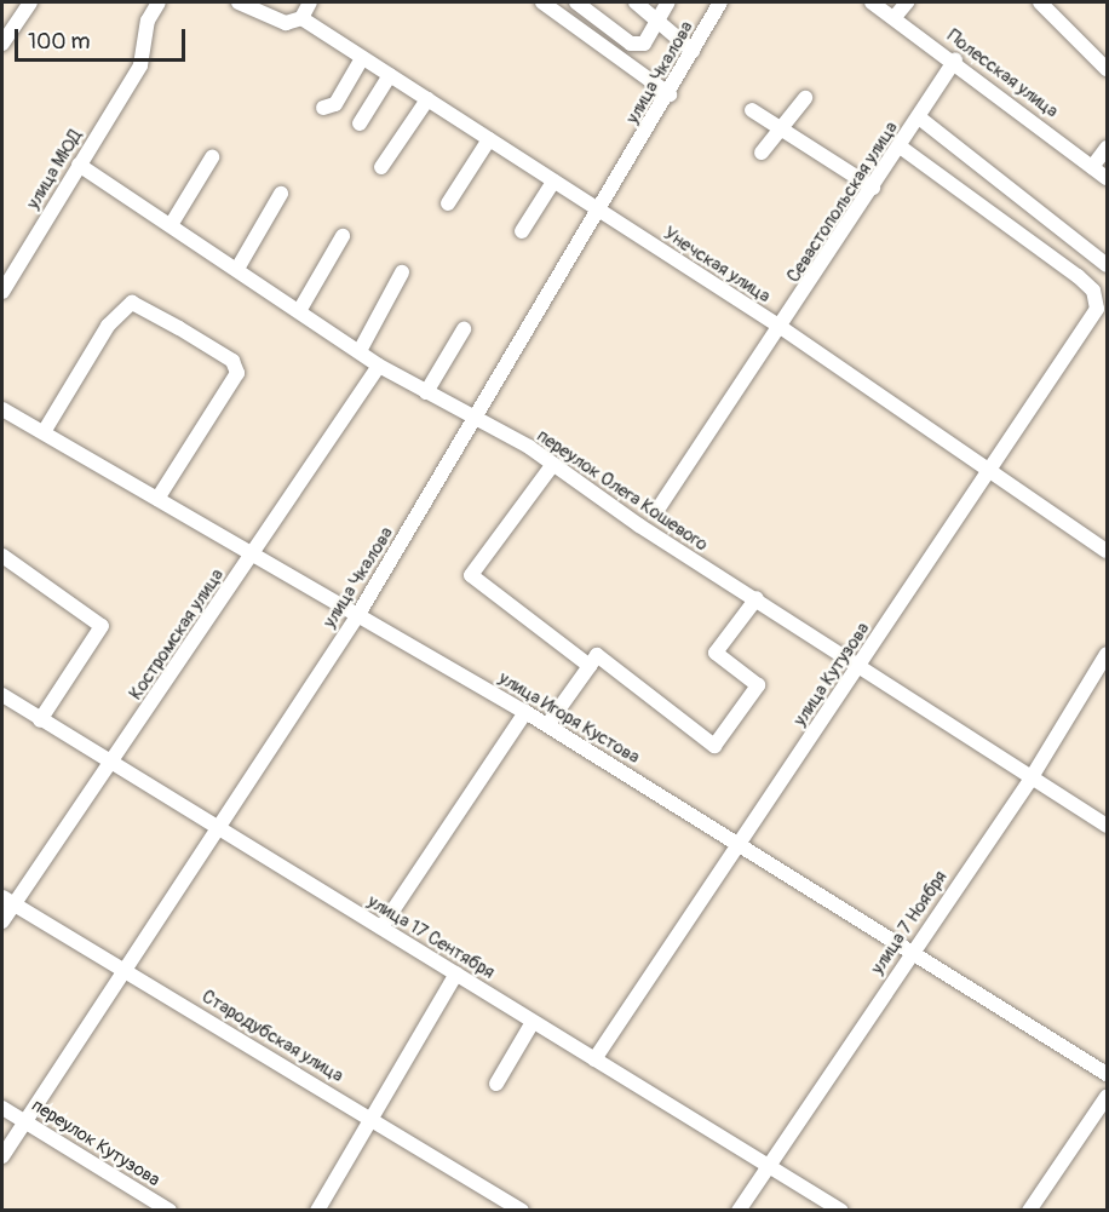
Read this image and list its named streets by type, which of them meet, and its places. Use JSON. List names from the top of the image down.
{
  "streets": {
    "street": [
      "улица Чкалова",
      "Полесская улица",
      "улица МЮД",
      "Севастопольская улица",
      "Унечская улица",
      "переулок Олега Кошевого",
      "Костромская улица",
      "улица Кутузова",
      "улица Игоря Кустова",
      "улица 7 Ноября",
      "улица 17 Сентября",
      "Стародубская улица",
      "переулок Кутузова"
    ]
  },
  "crossings": [
    ["улица Чкалова", "Унечская улица"],
    ["улица Чкалова", "переулок Олега Кошевого"],
    ["улица Чкалова", "улица Игоря Кустова"],
    ["улица Чкалова", "улица 17 Сентября"],
    ["улица Чкалова", "Стародубская улица"],
    ["улица Чкалова", "переулок Кутузова"],
    ["Полесская улица", "Севастопольская улица"],
    ["улица МЮД", "переулок Олега Кошевого"],
    ["Севастопольская улица", "Унечская улица"],
    ["Севастопольская улица", "улица Кутузова"],
    ["Унечская улица", "улица Кутузова"],
    ["переулок Олега Кошевого", "Костромская улица"],
    ["переулок Олега Кошевого", "улица Кутузова"],
    ["переулок Олега Кошевого", "улица 7 Ноября"],
    ["Костромская улица", "улица Игоря Кустова"],
    ["Костромская улица", "улица 17 Сентября"],
    ["Костромская улица", "Стародубская улица"],
    ["улица Кутузова", "улица Игоря Кустова"],
    ["улица Кутузова", "улица 17 Сентября"],
    ["улица Игоря Кустова", "улица 7 Ноября"],
    ["улица 7 Ноября", "улица 17 Сентября"]
  ],
  "scale_bar": "100 m"
}
